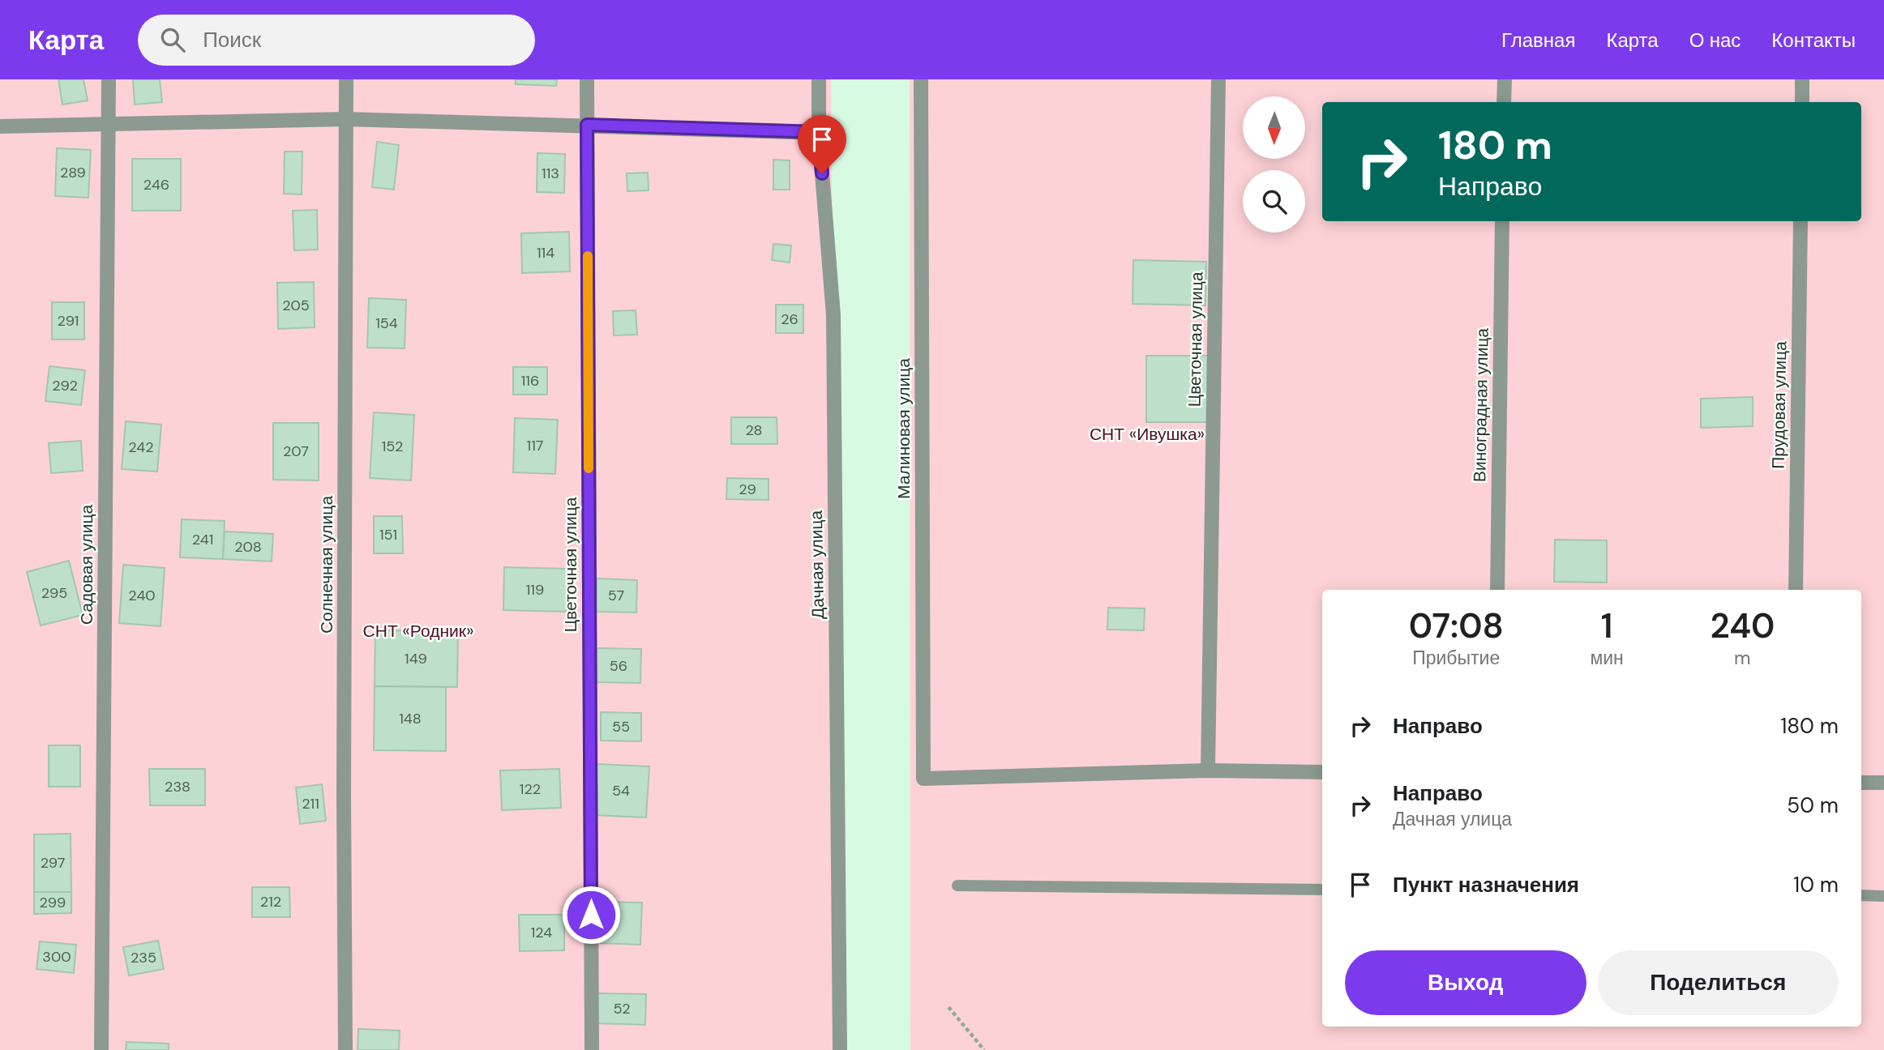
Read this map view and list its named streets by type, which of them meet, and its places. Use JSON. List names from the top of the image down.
{
  "streets": {
    "street": [
      "Цветочная улица",
      "Виноградная улица",
      "Прудовая улица",
      "Малиновая улица",
      "Садовая улица",
      "Солнечная улица",
      "Дачная улица"
    ]
  },
  "crossings": [
    ["Цветочная улица", "Малиновая улица"]
  ],
  "parks": ["СНТ «Ивушка»", "СНТ «Родник»"],
  "house_numbers": [
    "289",
    "113",
    "246",
    "114",
    "205",
    "26",
    "291",
    "154",
    "116",
    "292",
    "28",
    "117",
    "152",
    "242",
    "207",
    "29",
    "151",
    "241",
    "208",
    "119",
    "295",
    "240",
    "57",
    "149",
    "56",
    "148",
    "55",
    "238",
    "122",
    "54",
    "211",
    "297",
    "212",
    "299",
    "124",
    "300",
    "235",
    "52"
  ],
  "north": "bottom",
  "page": {
    "header": "Карта",
    "search": "Поиск",
    "nav": [
      "Главная",
      "Карта",
      "О нас",
      "Контакты"
    ],
    "turn": ["180 m", "Направо"],
    "eta": [
      "07:08",
      "Прибытие",
      "1",
      "мин",
      "240",
      "m"
    ],
    "list": [
      {
        "name": "Направо",
        "value": "180 m"
      },
      {
        "name": "Направо",
        "note": "Дачная улица",
        "value": "50 m"
      },
      {
        "name": "Пункт назначения",
        "value": "10 m"
      }
    ],
    "buttons": ["Выход", "Поделиться"]
  }
}
